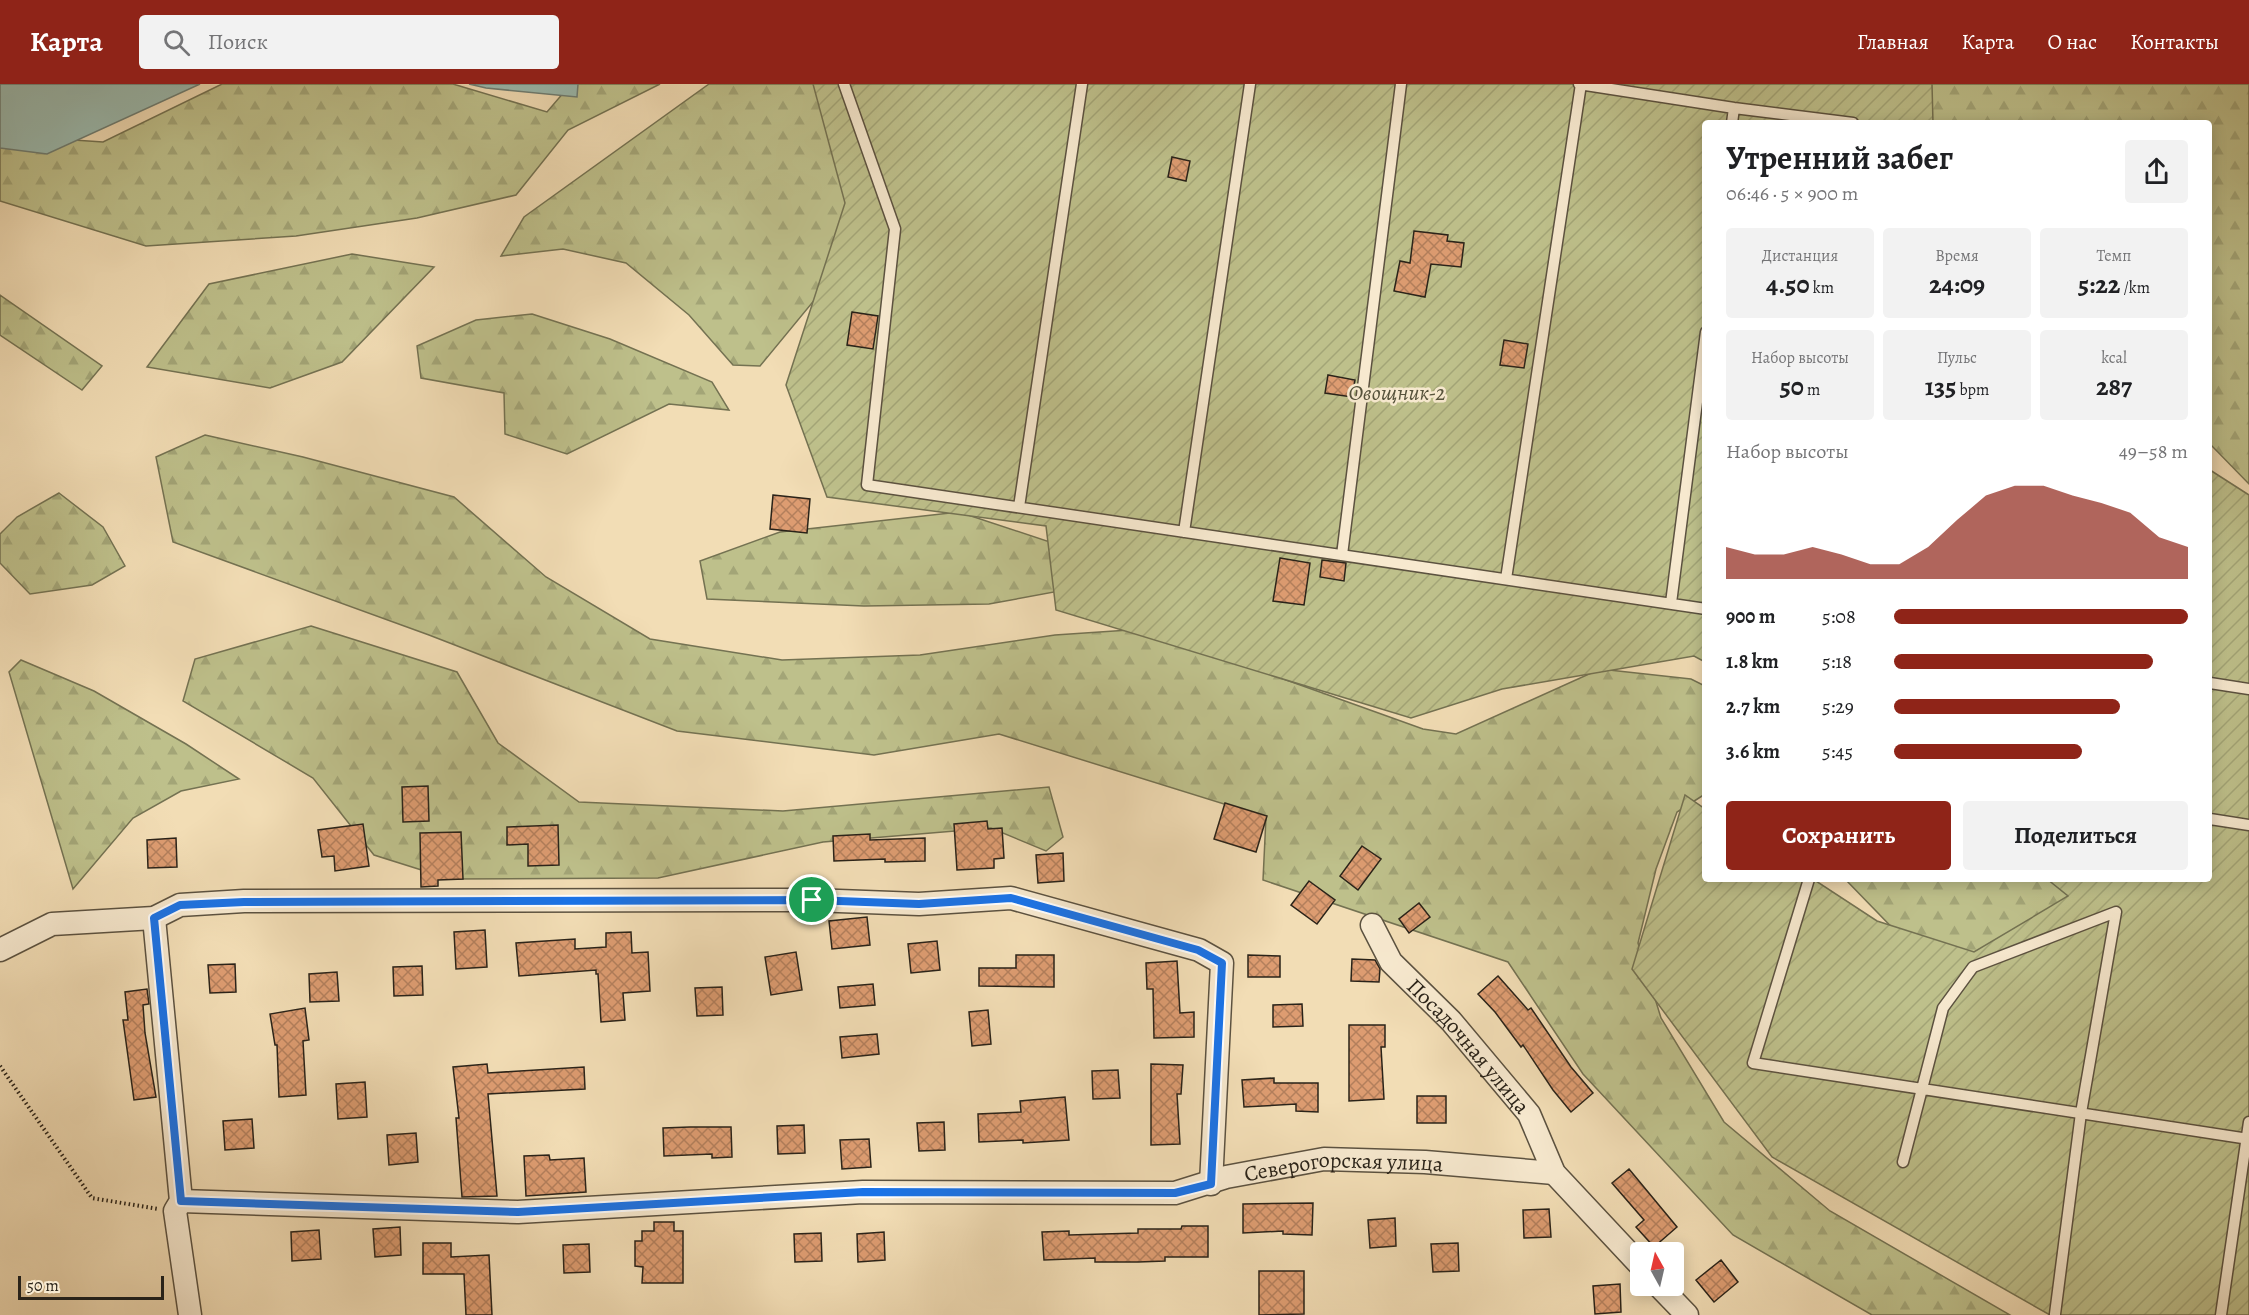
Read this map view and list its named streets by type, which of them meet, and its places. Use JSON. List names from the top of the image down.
{
  "streets": {
    "street": ["Посадочная улица", "Северогорская улица"]
  },
  "crossings": [
    ["Посадочная улица", "Северогорская улица"]
  ],
  "parks": ["Овощник-2"],
  "scale_bar": "50 m",
  "north": "top",
  "page": {
    "header": "Карта",
    "search": "Поиск",
    "nav": [
      "Главная",
      "Карта",
      "О нас",
      "Контакты"
    ],
    "heading": ["Утренний забег", "06:46 · 5 × 900 m"],
    "stats": [
      ["Дистанция", "4.50 km"],
      ["Время", "24:09"],
      ["Темп", "5:22 /km"],
      ["Набор высоты", "50 m"],
      ["Пульс", "135 bpm"],
      ["kcal", "287"]
    ],
    "chart": ["Набор высоты", "49–58 m"],
    "list": [
      {
        "name": "900 m",
        "note": "5:08"
      },
      {
        "name": "1.8 km",
        "note": "5:18"
      },
      {
        "name": "2.7 km",
        "note": "5:29"
      },
      {
        "name": "3.6 km",
        "note": "5:45"
      }
    ],
    "buttons": ["Сохранить", "Поделиться"],
    "scale": "50 m"
  }
}
